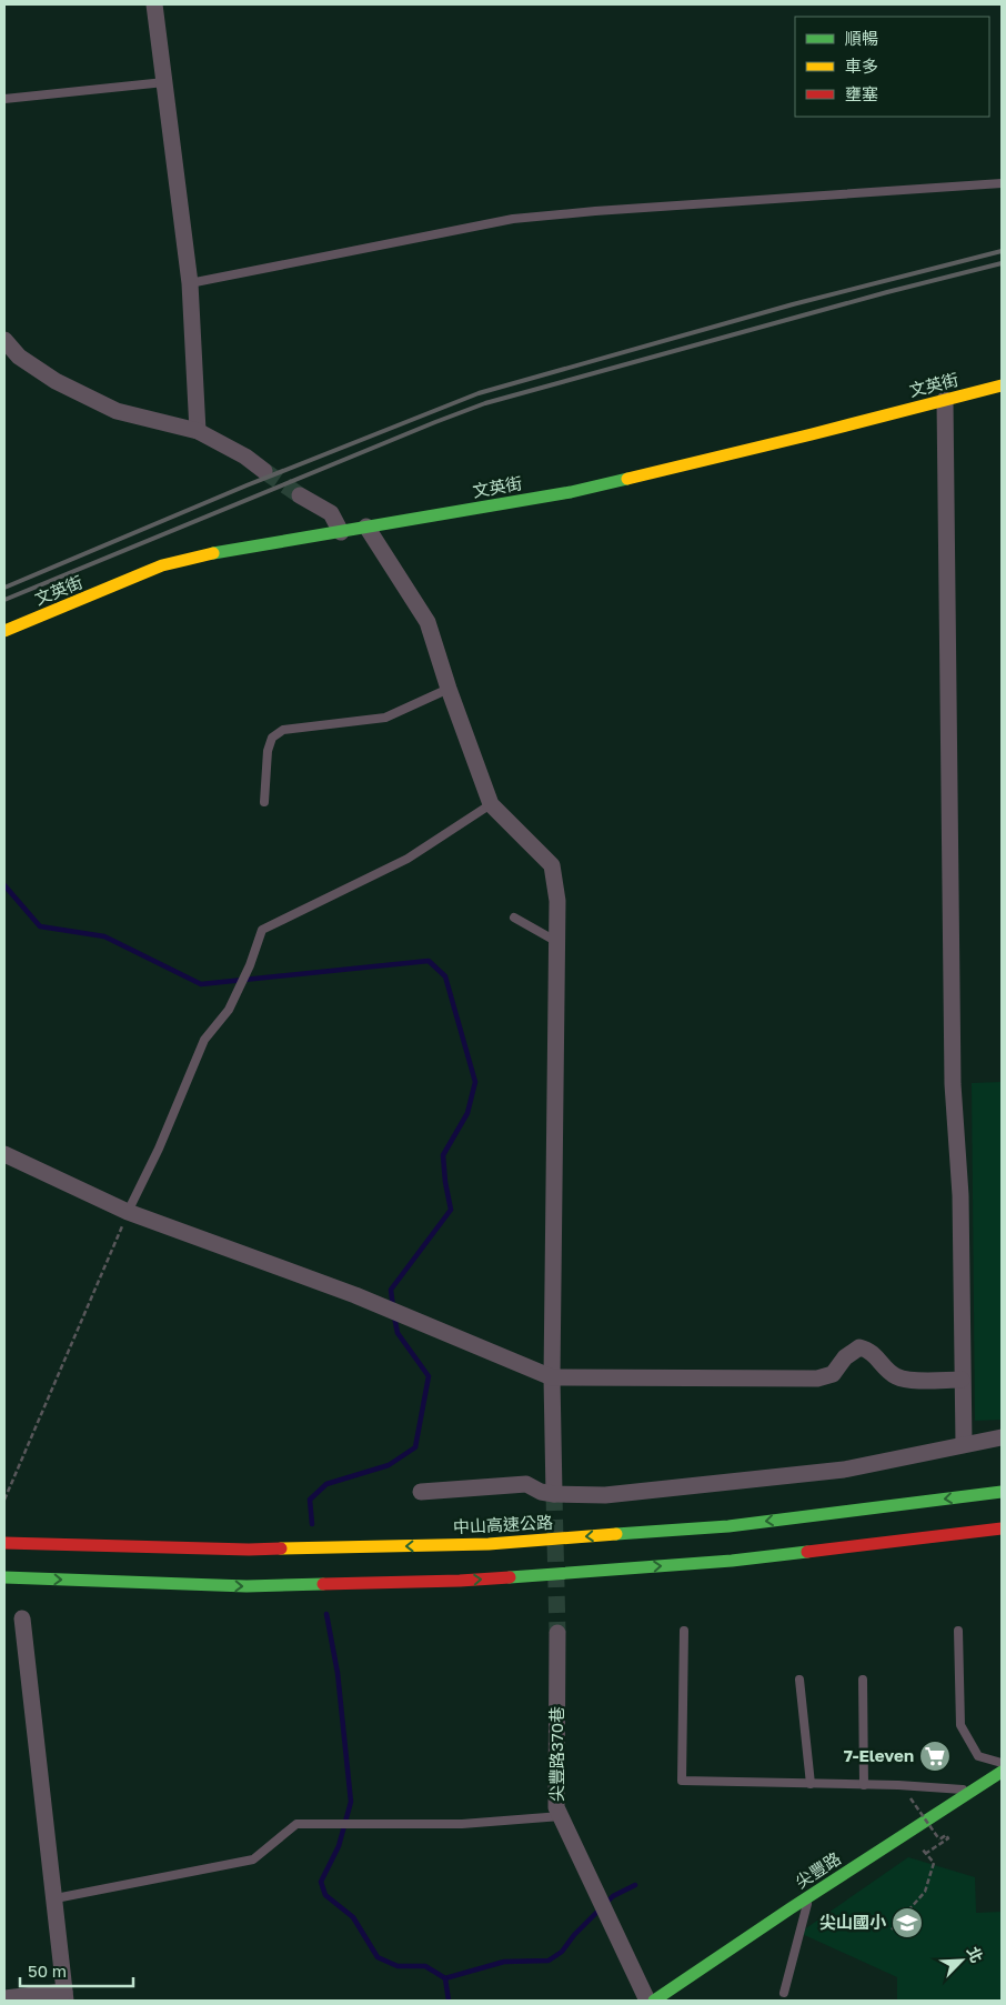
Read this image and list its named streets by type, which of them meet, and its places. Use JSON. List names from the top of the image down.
{
  "streets": {
    "main road": ["文英街", "中山高速公路", "尖豐路"],
    "street": ["尖豐路370巷"]
  },
  "places": {
    "supermarket": ["7-Eleven"],
    "school or university": ["尖山國小"]
  },
  "legend": ["順暢", "車多", "壅塞"],
  "scale_bar": "50 m",
  "north": "top right"
}
